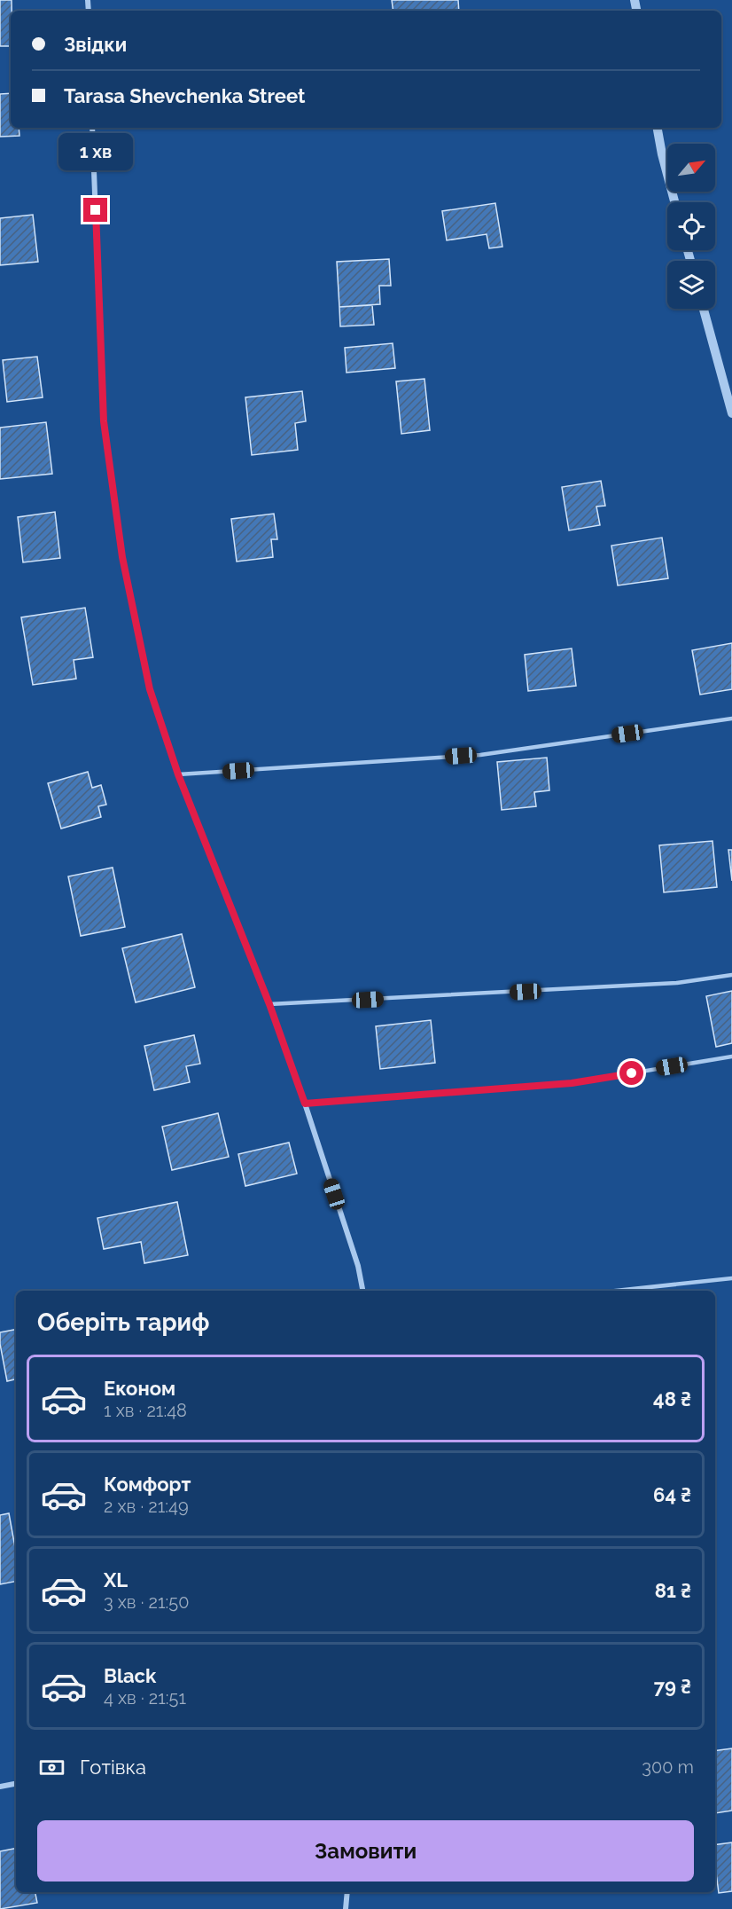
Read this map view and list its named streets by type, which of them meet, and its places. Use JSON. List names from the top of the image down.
{
  "north": "top right",
  "page": {
    "banner": ["Звідки", "Tarasa Shevchenka Street"],
    "bubble": "1 хв",
    "heading": "Оберіть тариф",
    "list": [
      {
        "name": "Економ",
        "note": "1 хв · 21:48",
        "value": "48 ₴"
      },
      {
        "name": "Комфорт",
        "note": "2 хв · 21:49",
        "value": "64 ₴"
      },
      {
        "name": "XL",
        "note": "3 хв · 21:50",
        "value": "81 ₴"
      },
      {
        "name": "Black",
        "note": "4 хв · 21:51",
        "value": "79 ₴"
      }
    ],
    "pay": ["Готівка", "300 m"],
    "buttons": "Замовити"
  }
}
